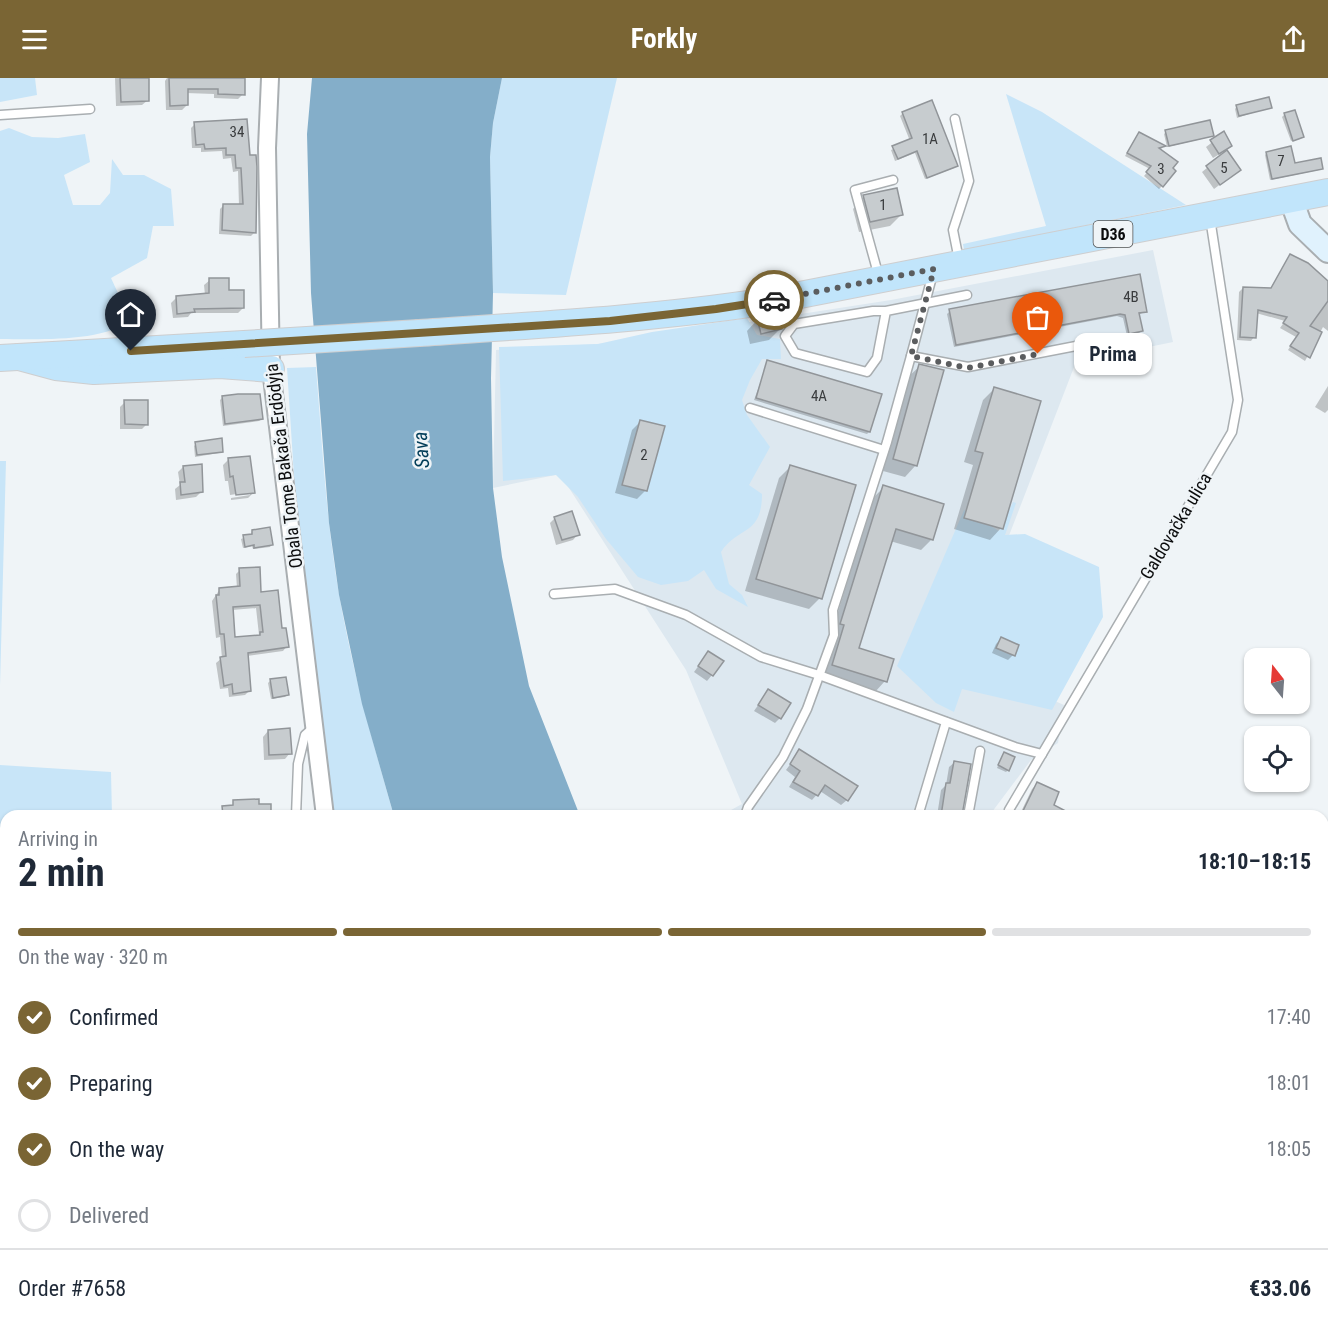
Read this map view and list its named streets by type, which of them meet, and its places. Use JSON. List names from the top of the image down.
{
  "streets": {
    "main road": ["D36"],
    "street": ["Obala Tome Bakača Erdödyja"],
    "lane": ["Galdovačka ulica"]
  },
  "crossings": [
    ["D36", "Galdovačka ulica"]
  ],
  "water": ["Sava"],
  "places": ["Prima"],
  "house_numbers": [
    "34",
    "1A",
    "7",
    "5",
    "3",
    "1",
    "4B",
    "4A",
    "2"
  ],
  "north": "top",
  "page": {
    "header": "Forkly",
    "bubble": "Prima",
    "heading": ["2 min", "Arriving in", "18:10–18:15"],
    "panel": ["Order #7658", "€33.06"],
    "bar": "On the way · 320 m",
    "list": [
      ["Confirmed", "17:40"],
      ["Preparing", "18:01"],
      ["On the way", "18:05"],
      "Delivered"
    ]
  }
}
